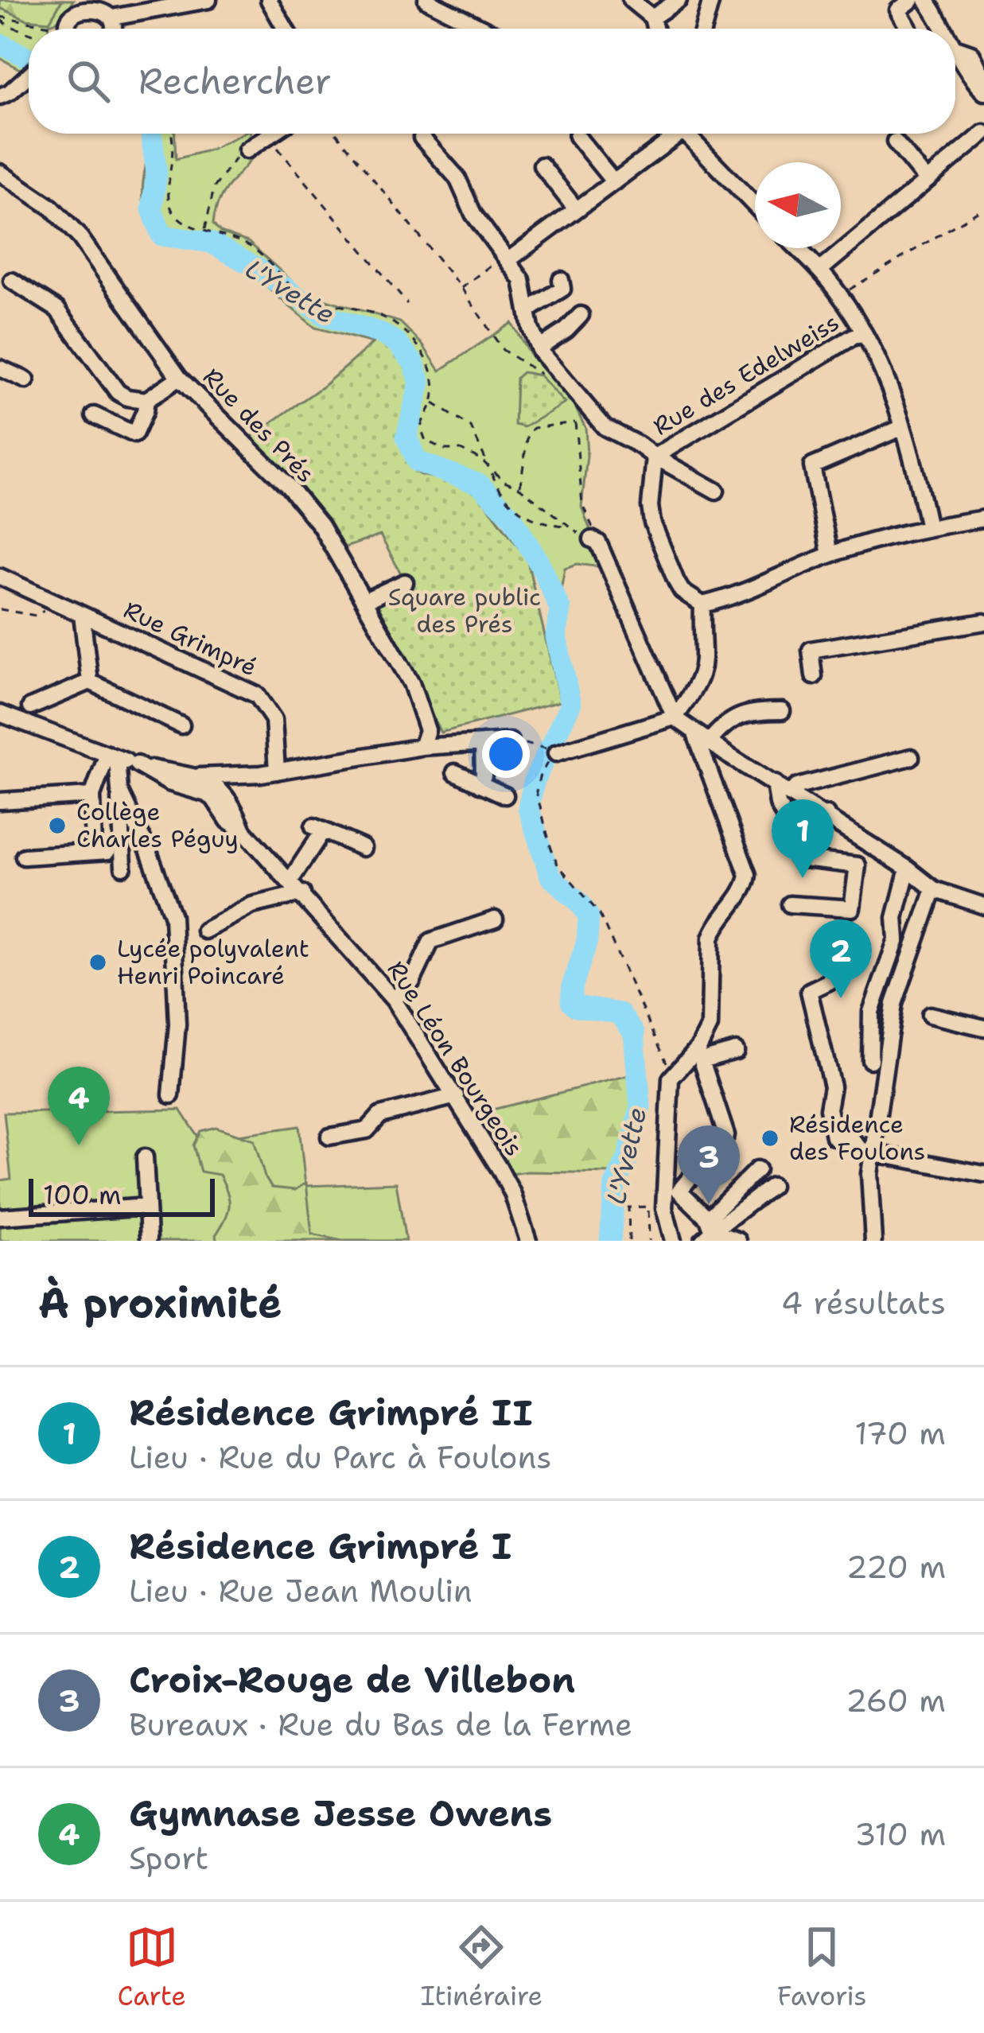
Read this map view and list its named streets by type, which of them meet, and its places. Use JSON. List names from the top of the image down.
{
  "streets": {
    "street": [
      "Rue des Edelweiss",
      "Rue des Prés",
      "Rue Grimpré",
      "Rue Léon Bourgeois"
    ]
  },
  "water": ["L'Yvette"],
  "parks": ["Square public des Prés"],
  "places": ["Collège Charles Péguy", "Lycée polyvalent Henri Poincaré", "Résidence des Foulons"],
  "scale_bar": "100 m",
  "north": "left",
  "page": {
    "search": "Rechercher",
    "pins": [
      "1",
      "2",
      "4",
      "3"
    ],
    "scale": "100 m",
    "heading": ["À proximité", "4 résultats"],
    "list": [
      {
        "mark": "1",
        "name": "Résidence Grimpré II",
        "note": "Lieu · Rue du Parc à Foulons",
        "value": "170 m"
      },
      {
        "mark": "2",
        "name": "Résidence Grimpré I",
        "note": "Lieu · Rue Jean Moulin",
        "value": "220 m"
      },
      {
        "mark": "3",
        "name": "Croix-Rouge de Villebon",
        "note": "Bureaux · Rue du Bas de la Ferme",
        "value": "260 m"
      },
      {
        "mark": "4",
        "name": "Gymnase Jesse Owens",
        "note": "Sport",
        "value": "310 m"
      }
    ],
    "nav": ["Carte", "Itinéraire", "Favoris"]
  }
}
